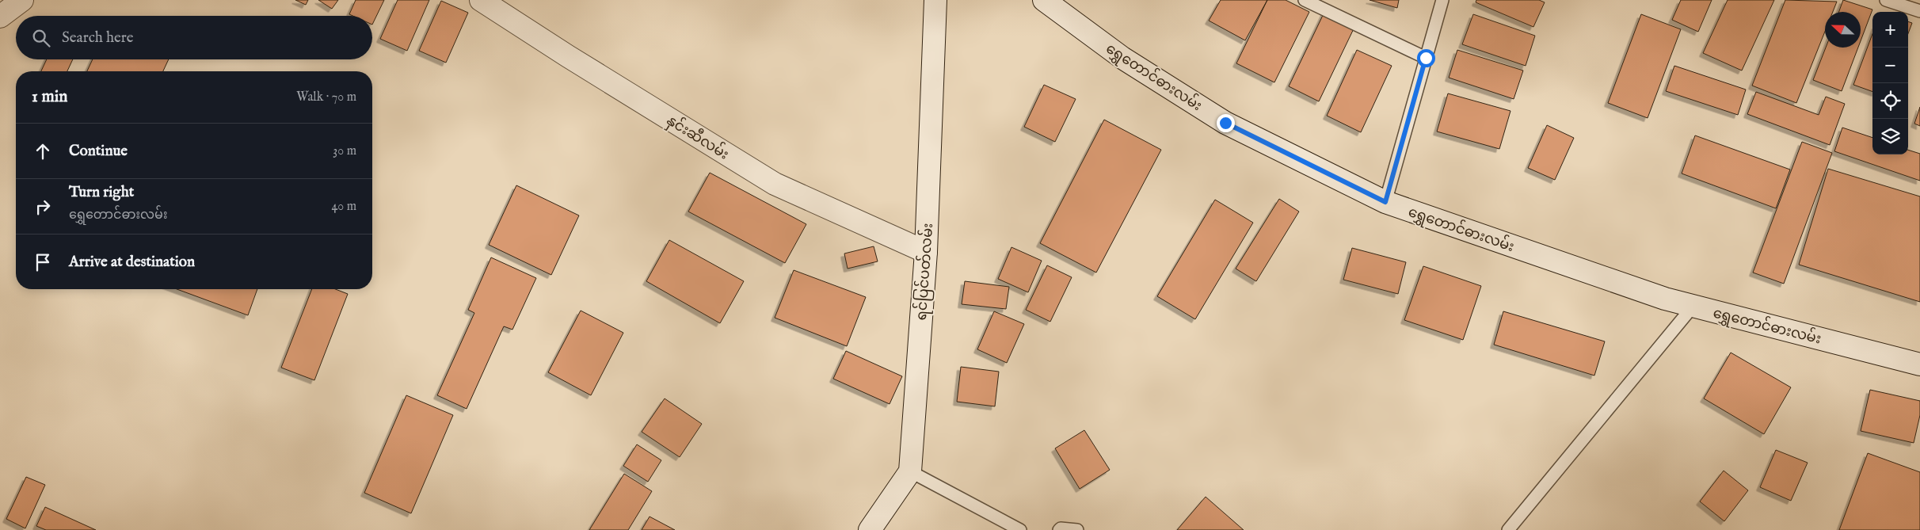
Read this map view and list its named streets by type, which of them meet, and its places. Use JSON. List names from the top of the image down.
{
  "streets": {
    "street": ["ရွှေတောင်ဓားလမ်း", "နှင်းဆီလမ်း", "ရင်ပြင်ပတ်လမ်း"]
  },
  "crossings": [
    ["နှင်းဆီလမ်း", "ရင်ပြင်ပတ်လမ်း"]
  ],
  "north": "left",
  "page": {
    "map_buttons": ["+", "−"],
    "search": "Search here",
    "heading": ["1 min", "Walk · 70 m"],
    "list": [
      ["Continue", "30 m"],
      ["Turn right", "ရွှေတောင်ဓားလမ်း", "40 m"],
      "Arrive at destination"
    ]
  }
}
